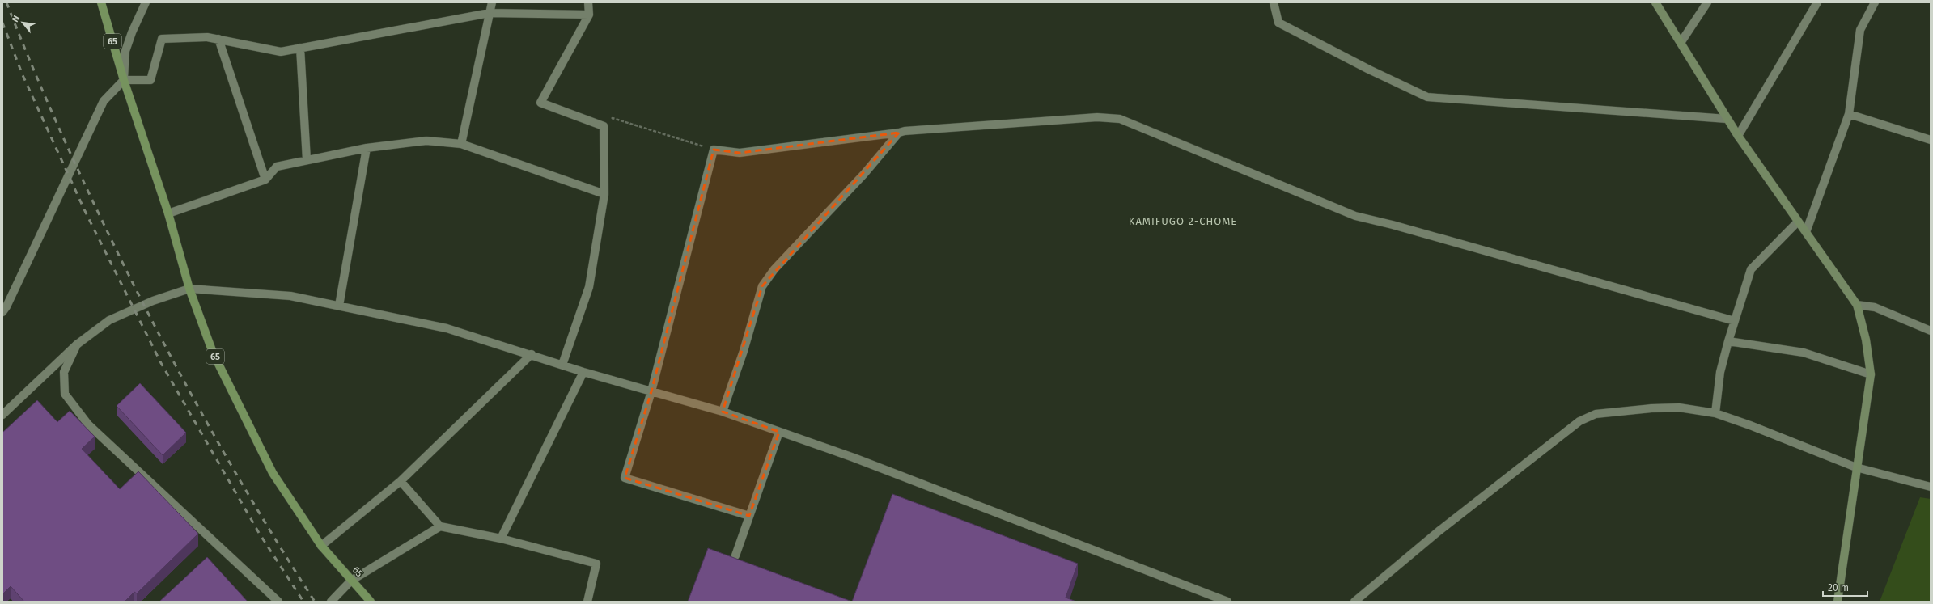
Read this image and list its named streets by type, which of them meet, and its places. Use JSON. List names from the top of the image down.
{
  "streets": {
    "main road": ["65"]
  },
  "districts": ["KAMIFUGO 2-CHOME"],
  "scale_bar": "20 m",
  "north": "top left"
}
